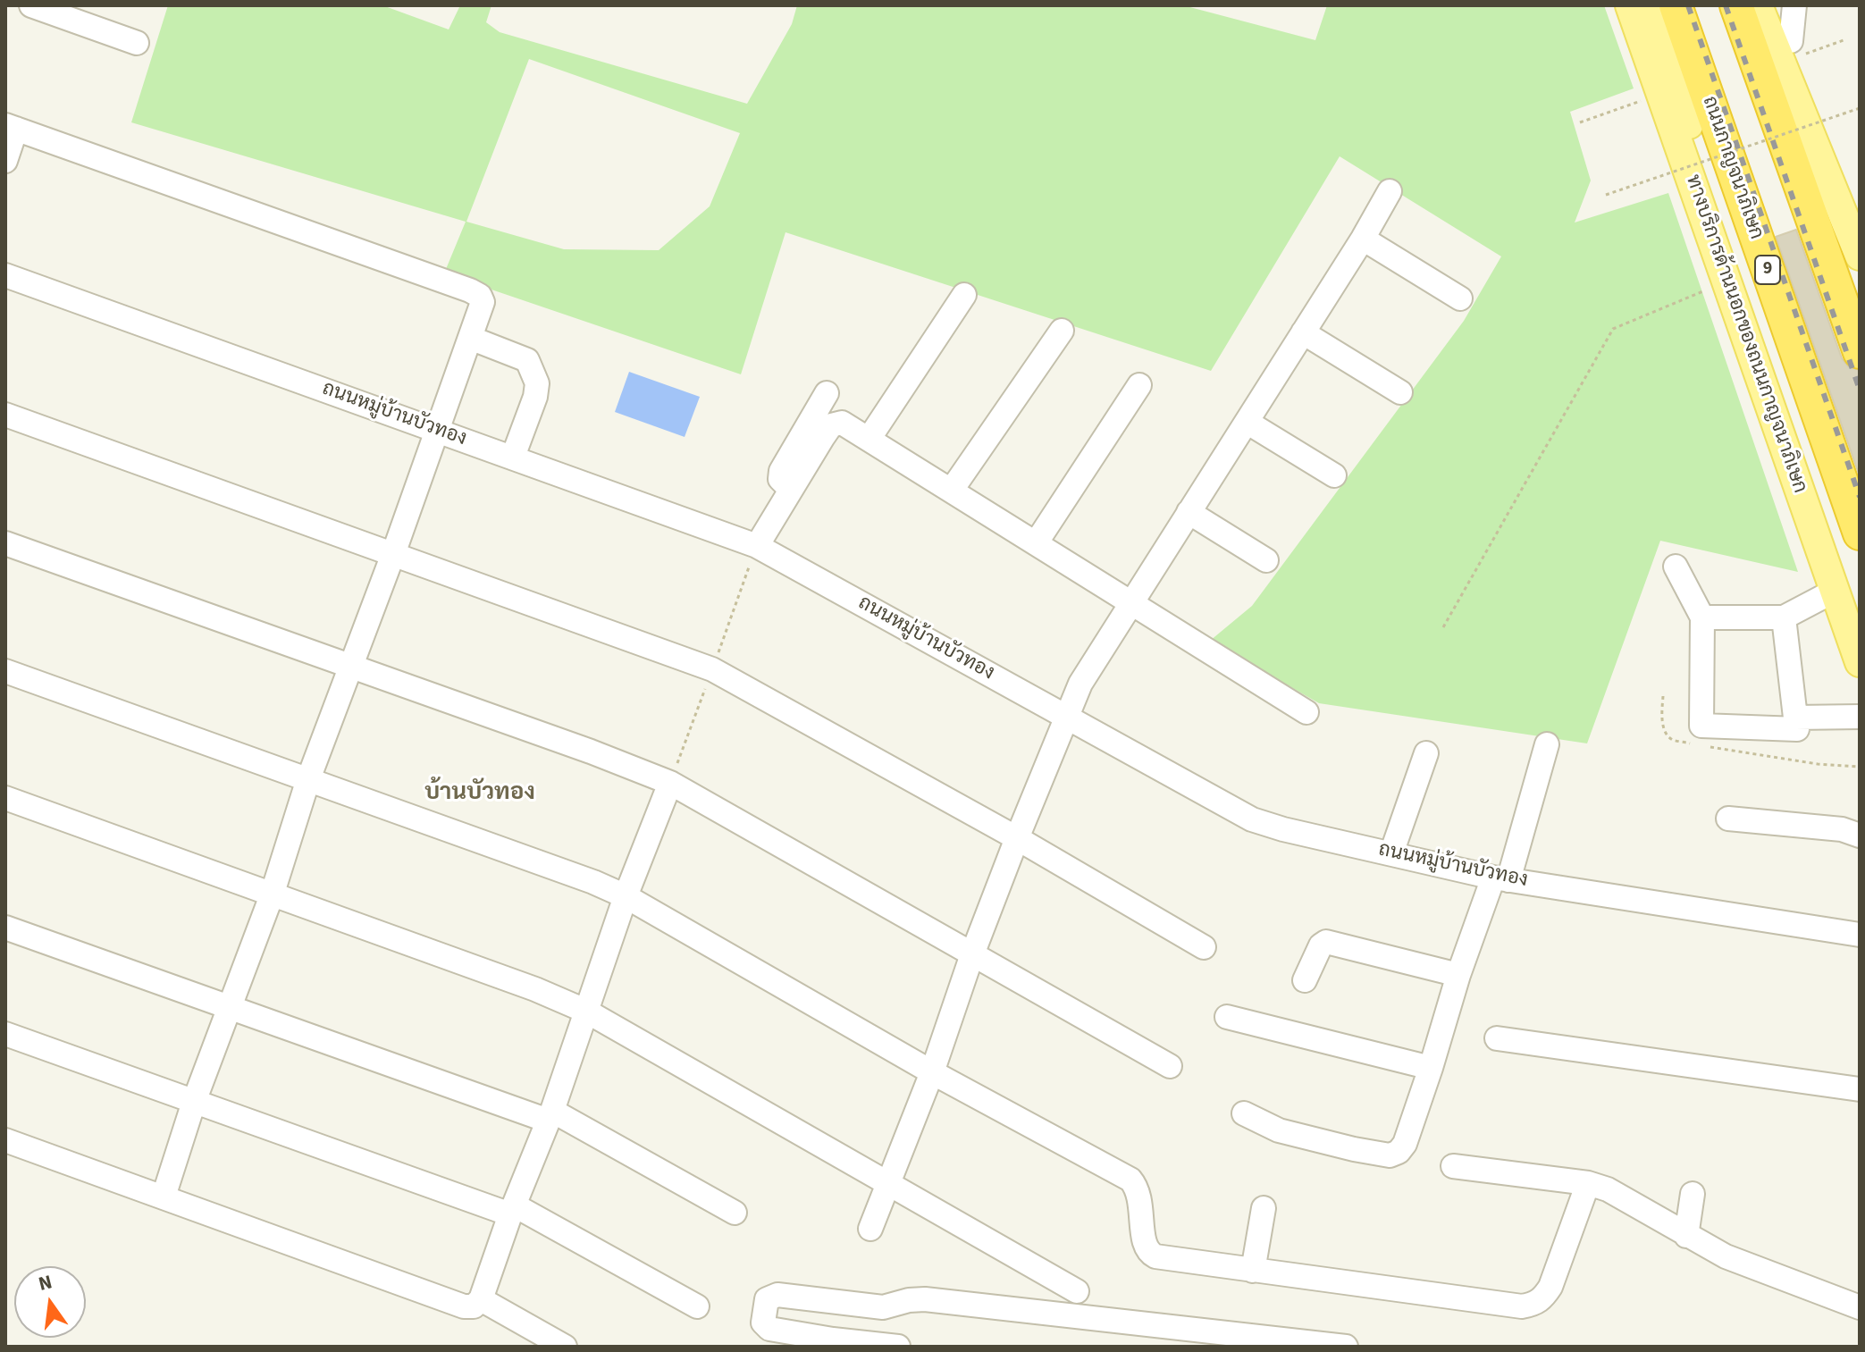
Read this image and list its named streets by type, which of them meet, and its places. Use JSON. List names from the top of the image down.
{
  "streets": {
    "highway": ["ถนนกาญจนาภิเษก", "9"],
    "main road": ["ทางบริการด้านนอกของถนนกาญจนาภิเษก"],
    "street": ["ถนนหมู่บ้านบัวทอง"]
  },
  "districts": ["บ้านบัวทอง"],
  "north": "top"
}
